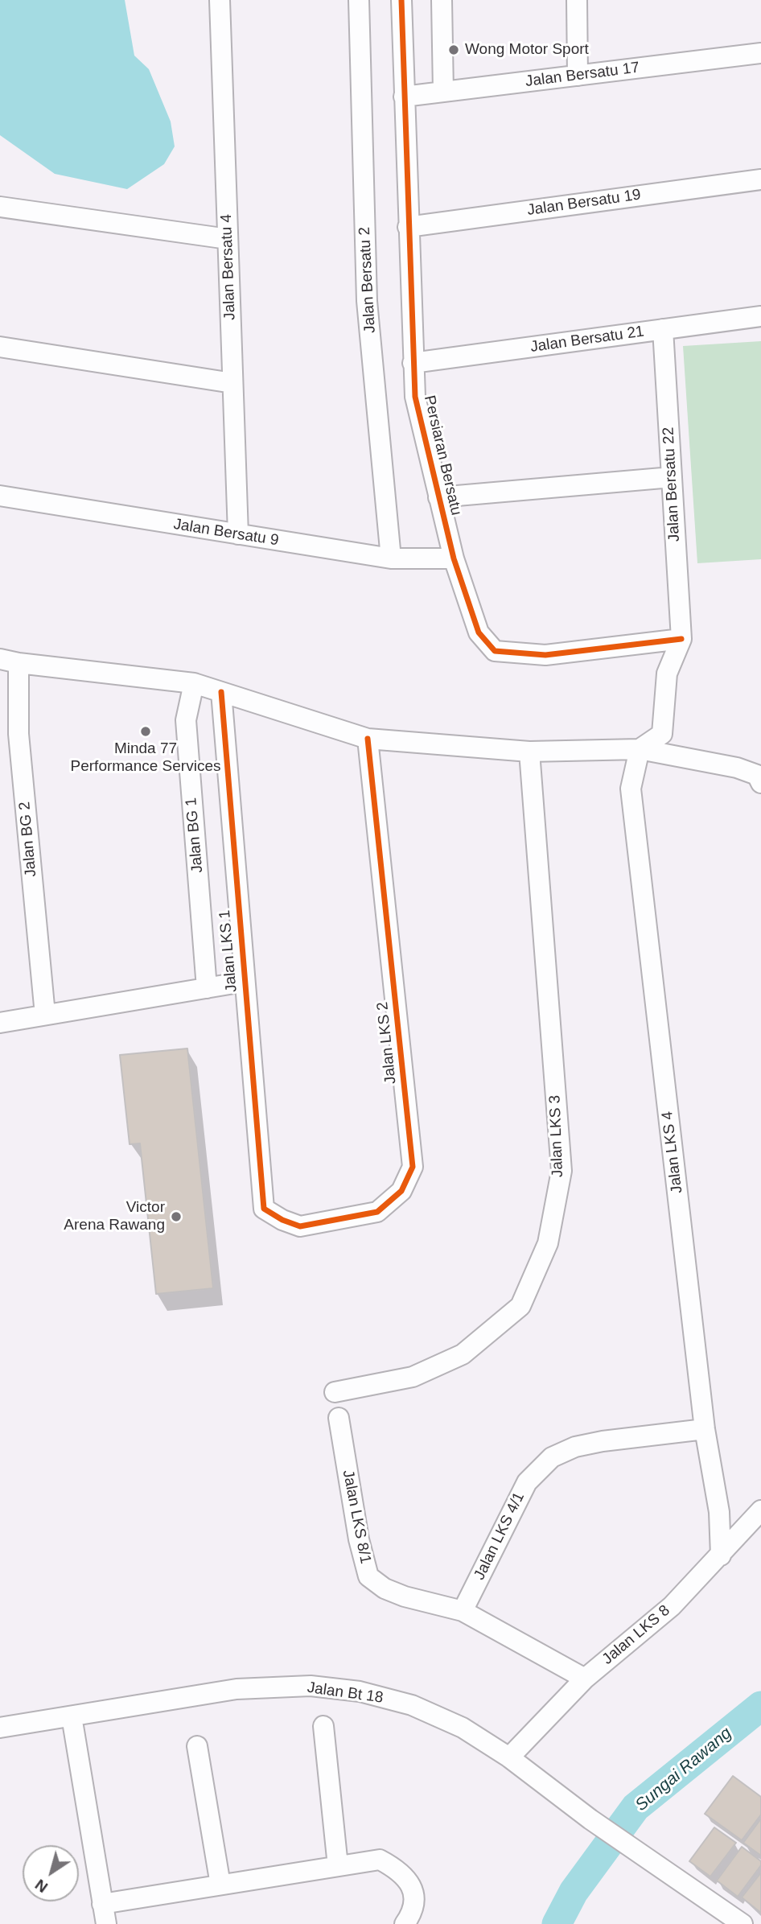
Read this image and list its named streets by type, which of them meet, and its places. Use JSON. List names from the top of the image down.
{
  "streets": {
    "street": [
      "Jalan Bersatu 17",
      "Jalan Bersatu 19",
      "Jalan Bersatu 4",
      "Jalan Bersatu 2",
      "Jalan Bersatu 21",
      "Persiaran Bersatu",
      "Jalan Bersatu 22",
      "Jalan Bersatu 9",
      "Jalan BG 1",
      "Jalan BG 2",
      "Jalan LKS 1",
      "Jalan LKS 2",
      "Jalan LKS 3",
      "Jalan LKS 4",
      "Jalan LKS 8/1",
      "Jalan LKS 4/1",
      "Jalan LKS 8",
      "Jalan Bt 18"
    ]
  },
  "crossings": [
    ["Jalan Bersatu 17", "Persiaran Bersatu"],
    ["Jalan Bersatu 19", "Persiaran Bersatu"],
    ["Jalan Bersatu 4", "Jalan Bersatu 9"],
    ["Jalan Bersatu 2", "Jalan Bersatu 9"],
    ["Jalan Bersatu 21", "Persiaran Bersatu"],
    ["Jalan Bersatu 21", "Jalan Bersatu 22"],
    ["Persiaran Bersatu", "Jalan Bersatu 22"],
    ["Persiaran Bersatu", "Jalan Bersatu 9"],
    ["Jalan LKS 1", "Jalan LKS 2"],
    ["Jalan LKS 4", "Jalan LKS 4/1"],
    ["Jalan LKS 4", "Jalan LKS 8"],
    ["Jalan LKS 8/1", "Jalan LKS 4/1"],
    ["Jalan LKS 8/1", "Jalan LKS 8"],
    ["Jalan LKS 8", "Jalan Bt 18"]
  ],
  "water": ["Sungai Rawang"],
  "places": ["Wong Motor Sport", "Minda 77 Performance Services", "Victor Arena Rawang"],
  "north": "bottom left"
}
